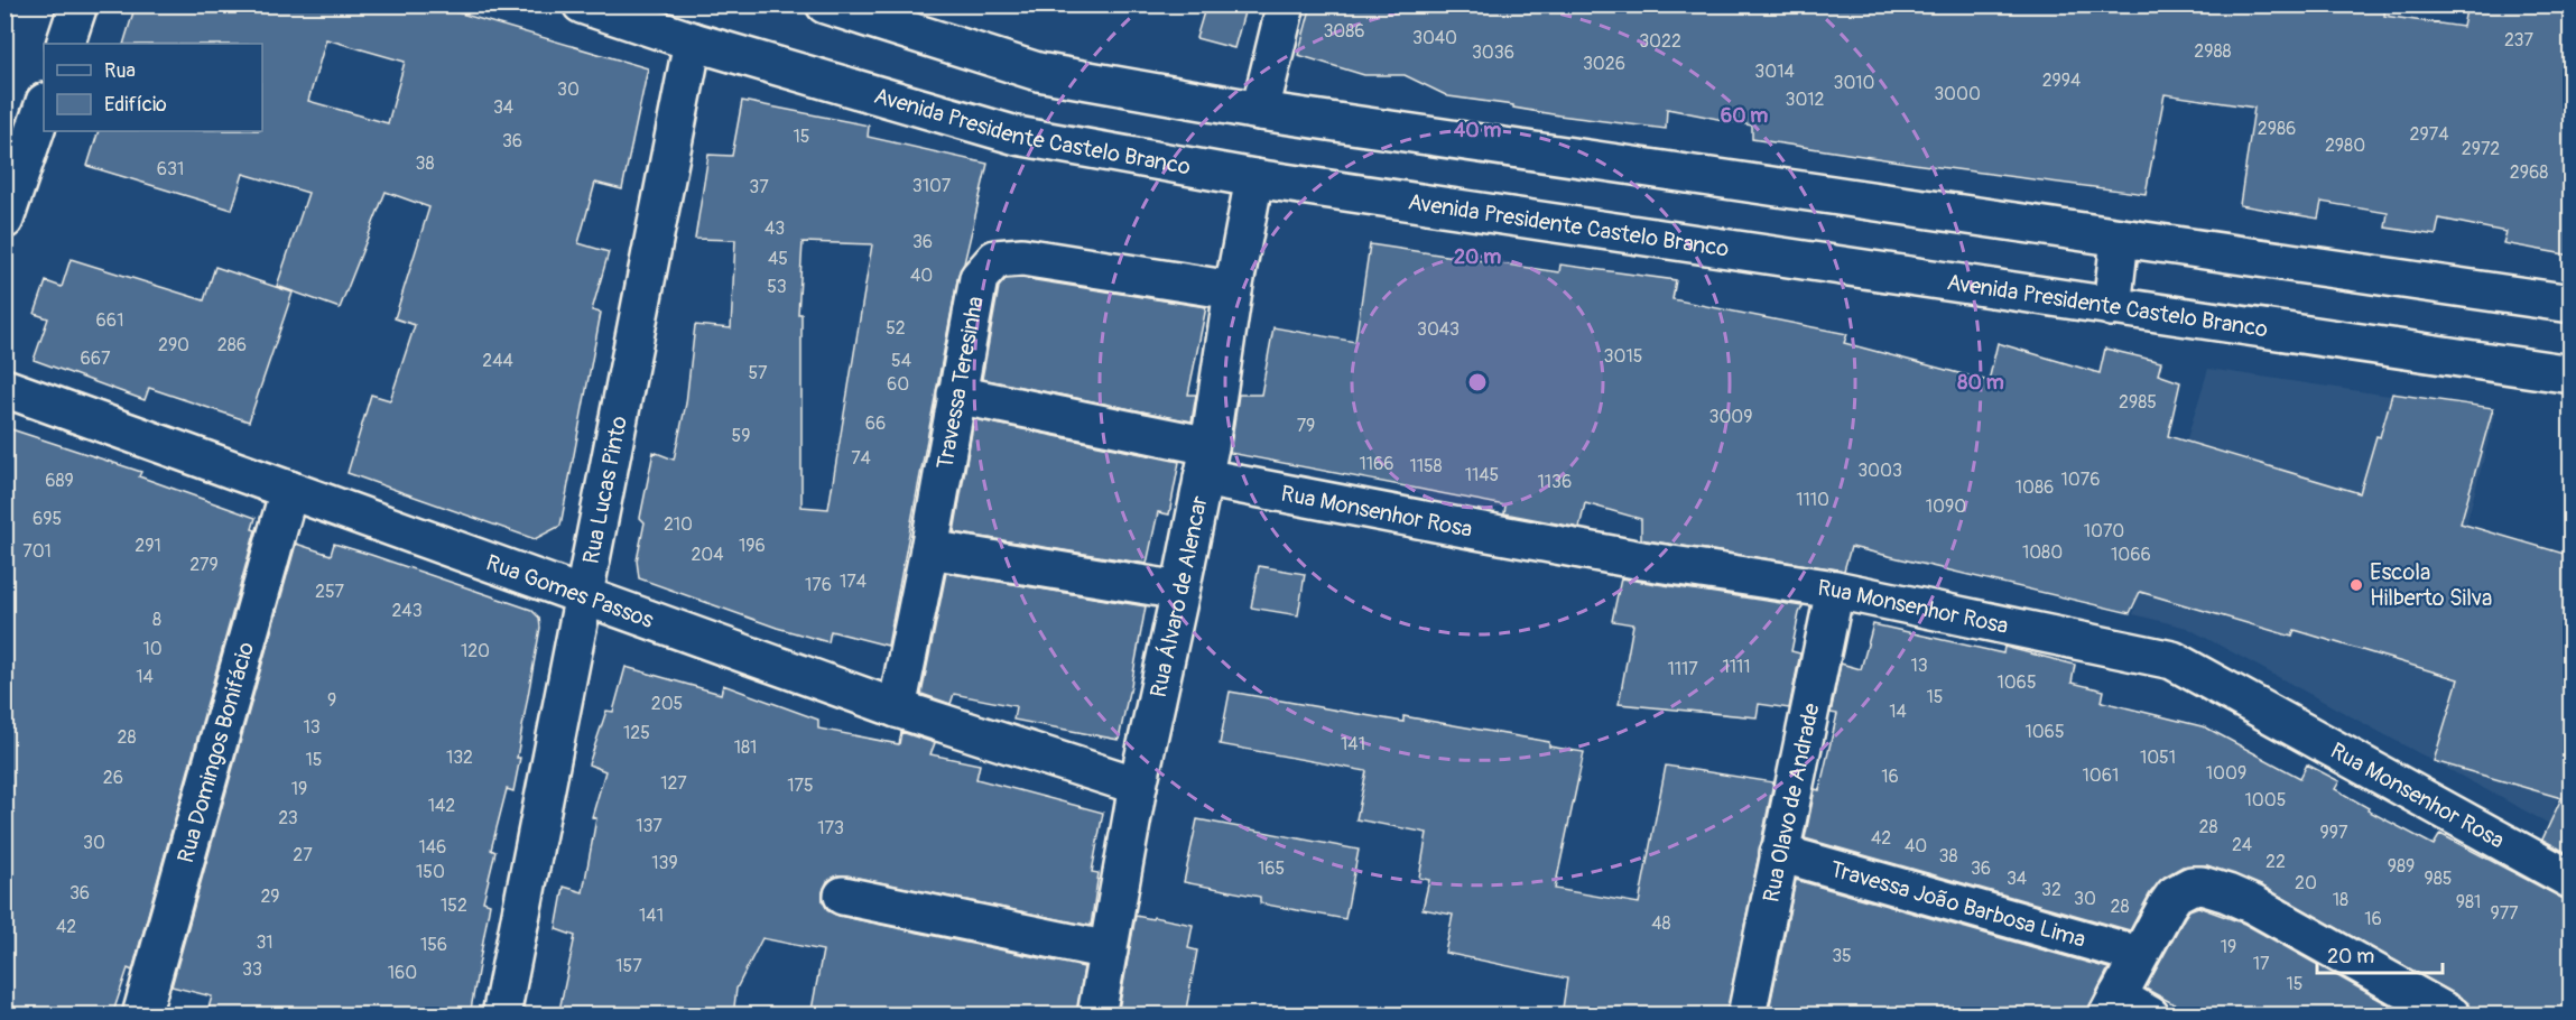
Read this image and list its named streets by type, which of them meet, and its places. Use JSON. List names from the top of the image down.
{
  "streets": {
    "street": [
      "Avenida Presidente Castelo Branco",
      "Travessa Teresinha",
      "Rua Lucas Pinto",
      "Rua Monsenhor Rosa",
      "Rua Gomes Passos",
      "Rua Álvaro de Alencar",
      "Rua Domingos Bonifácio",
      "Rua Olavo de Andrade",
      "Travessa João Barbosa Lima"
    ]
  },
  "crossings": [
    ["Avenida Presidente Castelo Branco", "Rua Lucas Pinto"],
    ["Avenida Presidente Castelo Branco", "Rua Álvaro de Alencar"],
    ["Travessa Teresinha", "Rua Monsenhor Rosa"],
    ["Travessa Teresinha", "Rua Gomes Passos"],
    ["Travessa Teresinha", "Rua Álvaro de Alencar"],
    ["Rua Lucas Pinto", "Rua Gomes Passos"],
    ["Rua Monsenhor Rosa", "Rua Álvaro de Alencar"],
    ["Rua Monsenhor Rosa", "Rua Olavo de Andrade"],
    ["Rua Gomes Passos", "Rua Álvaro de Alencar"],
    ["Rua Gomes Passos", "Rua Domingos Bonifácio"],
    ["Rua Olavo de Andrade", "Travessa João Barbosa Lima"]
  ],
  "places": ["Escola Hilberto Silva"],
  "house_numbers": [
    "3086",
    "3040",
    "237",
    "3022",
    "2988",
    "3036",
    "3026",
    "3014",
    "2994",
    "3010",
    "30",
    "3000",
    "3012",
    "34",
    "2986",
    "2974",
    "15",
    "36",
    "2980",
    "2972",
    "38",
    "631",
    "2968",
    "3107",
    "37",
    "43",
    "36",
    "45",
    "40",
    "53",
    "661",
    "52",
    "3043",
    "290",
    "286",
    "3015",
    "667",
    "244",
    "54",
    "57",
    "60",
    "2985",
    "3009",
    "66",
    "79",
    "59",
    "74",
    "1166",
    "1158",
    "3003",
    "1145",
    "1076",
    "689",
    "1136",
    "1086",
    "1110",
    "1090",
    "695",
    "210",
    "1070",
    "291",
    "196",
    "701",
    "1080",
    "204",
    "1066",
    "279",
    "174",
    "176",
    "257",
    "243",
    "8",
    "10",
    "120",
    "13",
    "1111",
    "1117",
    "14",
    "1065",
    "15",
    "9",
    "205",
    "14",
    "13",
    "1065",
    "125",
    "28",
    "141",
    "181",
    "132",
    "1051",
    "15",
    "1009",
    "1061",
    "16",
    "26",
    "127",
    "175",
    "19",
    "1005",
    "142",
    "23",
    "137",
    "28",
    "173",
    "997",
    "42",
    "30",
    "24",
    "40",
    "146",
    "27",
    "38",
    "22",
    "139",
    "989",
    "165",
    "36",
    "150",
    "34",
    "985",
    "20",
    "32",
    "36",
    "29",
    "30",
    "18",
    "981",
    "152",
    "28",
    "977",
    "141",
    "16",
    "48",
    "42",
    "31",
    "156",
    "19",
    "35",
    "17",
    "157",
    "33",
    "160",
    "15"
  ],
  "legend": ["Rua", "Edifício"],
  "scale_bar": "20 m",
  "rings": [
    "60 m",
    "40 m",
    "20 m",
    "80 m"
  ]
}
